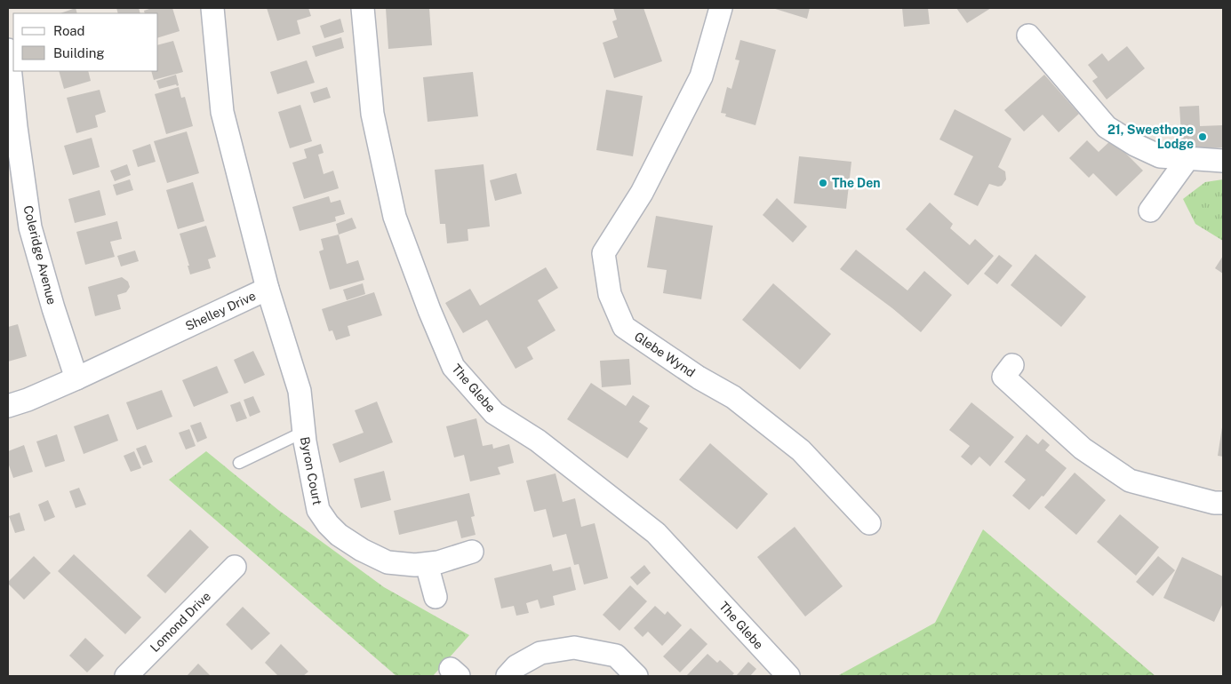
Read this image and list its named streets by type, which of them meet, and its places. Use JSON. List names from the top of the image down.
{
  "streets": {
    "street": [
      "Coleridge Avenue",
      "Shelley Drive",
      "Glebe Wynd",
      "The Glebe",
      "Byron Court",
      "Lomond Drive"
    ]
  },
  "crossings": [
    ["Coleridge Avenue", "Shelley Drive"],
    ["Shelley Drive", "Byron Court"]
  ],
  "places": ["21, Sweethope Lodge", "The Den"],
  "legend": ["Road", "Building"]
}
